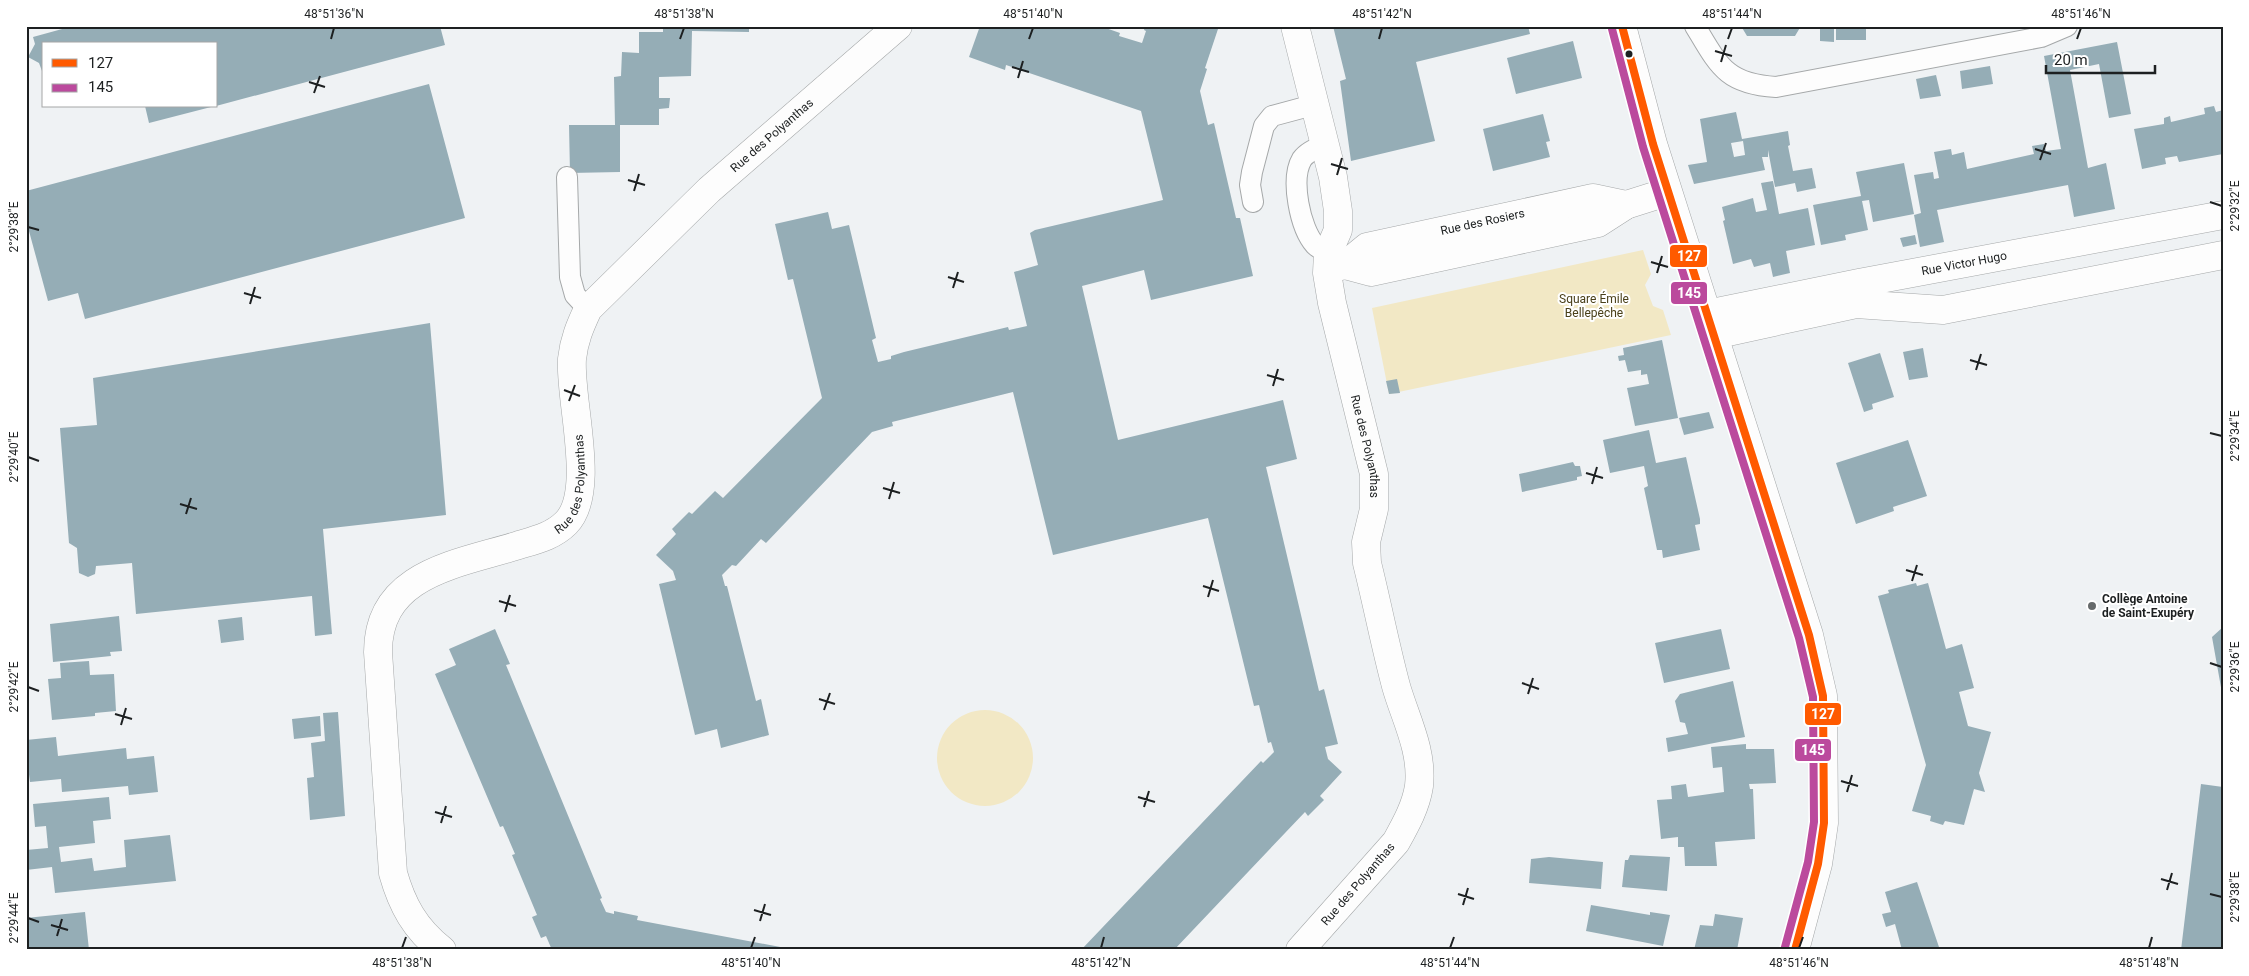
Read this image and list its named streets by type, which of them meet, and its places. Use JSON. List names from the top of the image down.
{
  "streets": {
    "street": ["Rue des Polyanthas", "Rue des Rosiers", "Rue Victor Hugo"]
  },
  "crossings": [
    ["Rue des Polyanthas", "Rue des Rosiers"]
  ],
  "parks": ["Square Émile Bellepêche"],
  "places": ["Collège Antoine de Saint-Exupéry"],
  "lines": ["transit line 127", "transit line 145"],
  "legend": ["127", "145"],
  "scale_bar": "20 m",
  "coordinates": [
    "48°51'36\"N",
    "48°51'38\"N",
    "48°51'40\"N",
    "48°51'42\"N",
    "48°51'44\"N",
    "48°51'46\"N",
    "2°29'32\"E",
    "2°29'38\"E",
    "2°29'34\"E",
    "2°29'40\"E",
    "2°29'36\"E",
    "2°29'42\"E",
    "2°29'44\"E",
    "48°51'48\"N"
  ]
}
